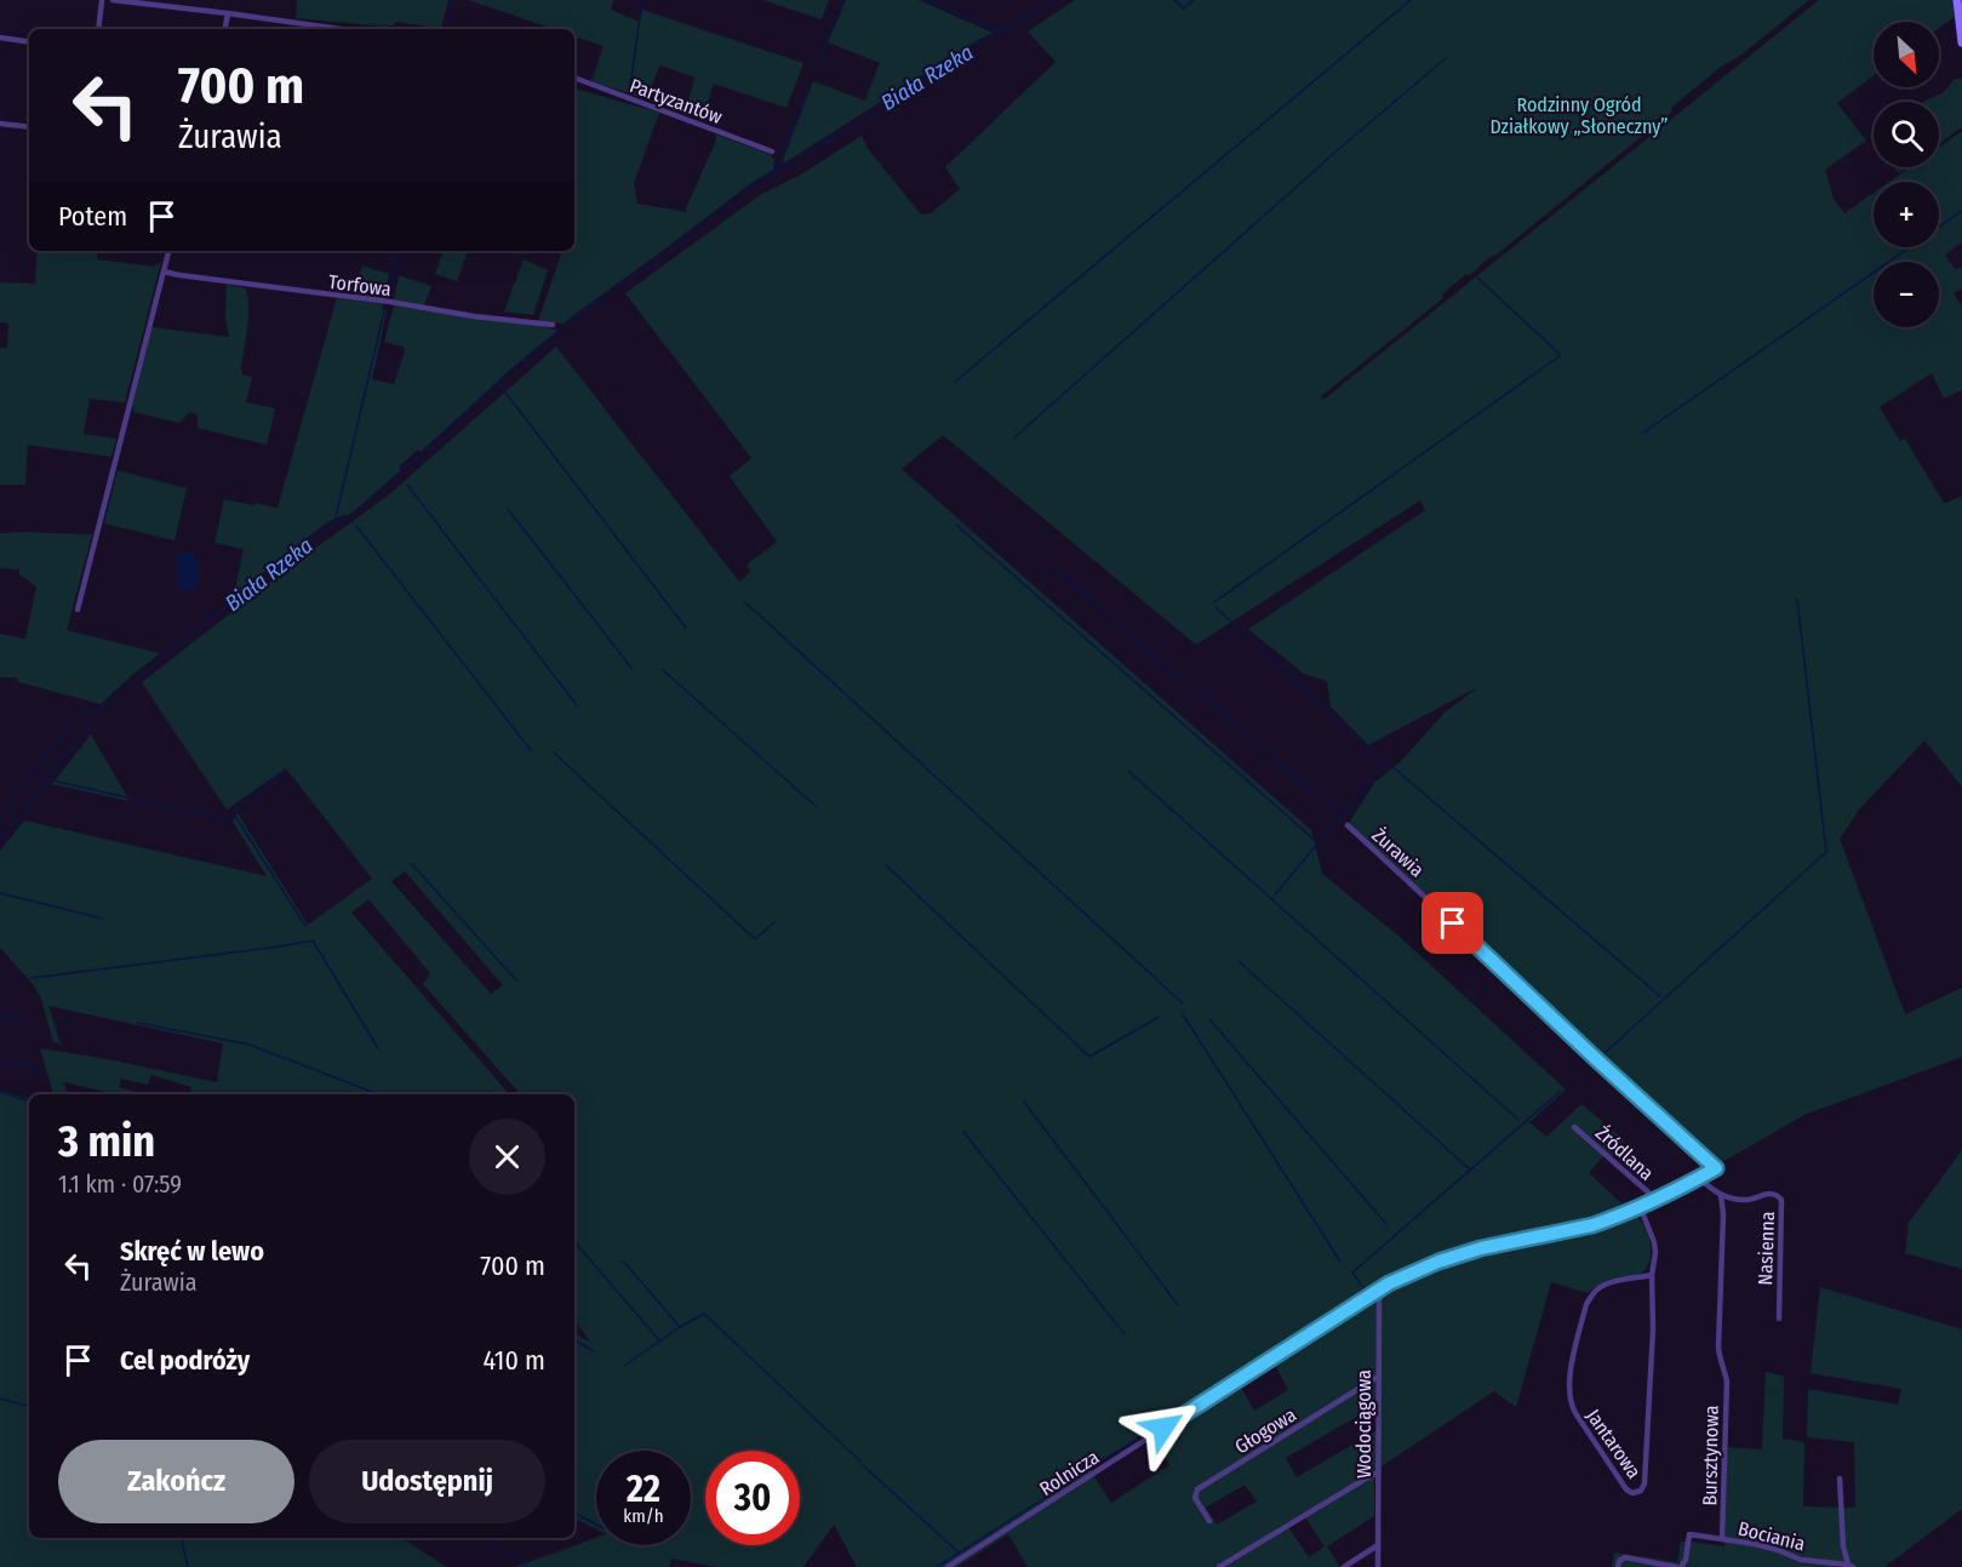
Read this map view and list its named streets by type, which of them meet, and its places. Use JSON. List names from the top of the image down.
{
  "streets": {
    "street": [
      "Partyzantów",
      "Torfowa",
      "Żurawia",
      "Źródlana",
      "Nasienna",
      "Wodociągowa",
      "Głogowa",
      "Jantarowa",
      "Bursztynowa",
      "Rolnicza",
      "Bociania"
    ]
  },
  "crossings": [
    ["Żurawia", "Rolnicza"],
    ["Źródlana", "Rolnicza"],
    ["Nasienna", "Bursztynowa"],
    ["Wodociągowa", "Głogowa"],
    ["Wodociągowa", "Rolnicza"],
    ["Jantarowa", "Rolnicza"],
    ["Bursztynowa", "Bociania"]
  ],
  "water": ["Biała Rzeka"],
  "parks": ["Rodzinny Ogród Działkowy „Słoneczny”"],
  "north": "bottom right",
  "page": {
    "map_buttons": ["+", "−"],
    "turn": ["700 m", "Żurawia"],
    "then": "Potem",
    "heading": ["3 min", "1.1 km · 07:59"],
    "list": [
      {
        "name": "Skręć w lewo",
        "note": "Żurawia",
        "value": "700 m"
      },
      {
        "name": "Cel podróży",
        "value": "410 m"
      }
    ],
    "buttons": ["Zakończ", "Udostępnij"],
    "speed": "22 km/h",
    "limit": "30"
  }
}
